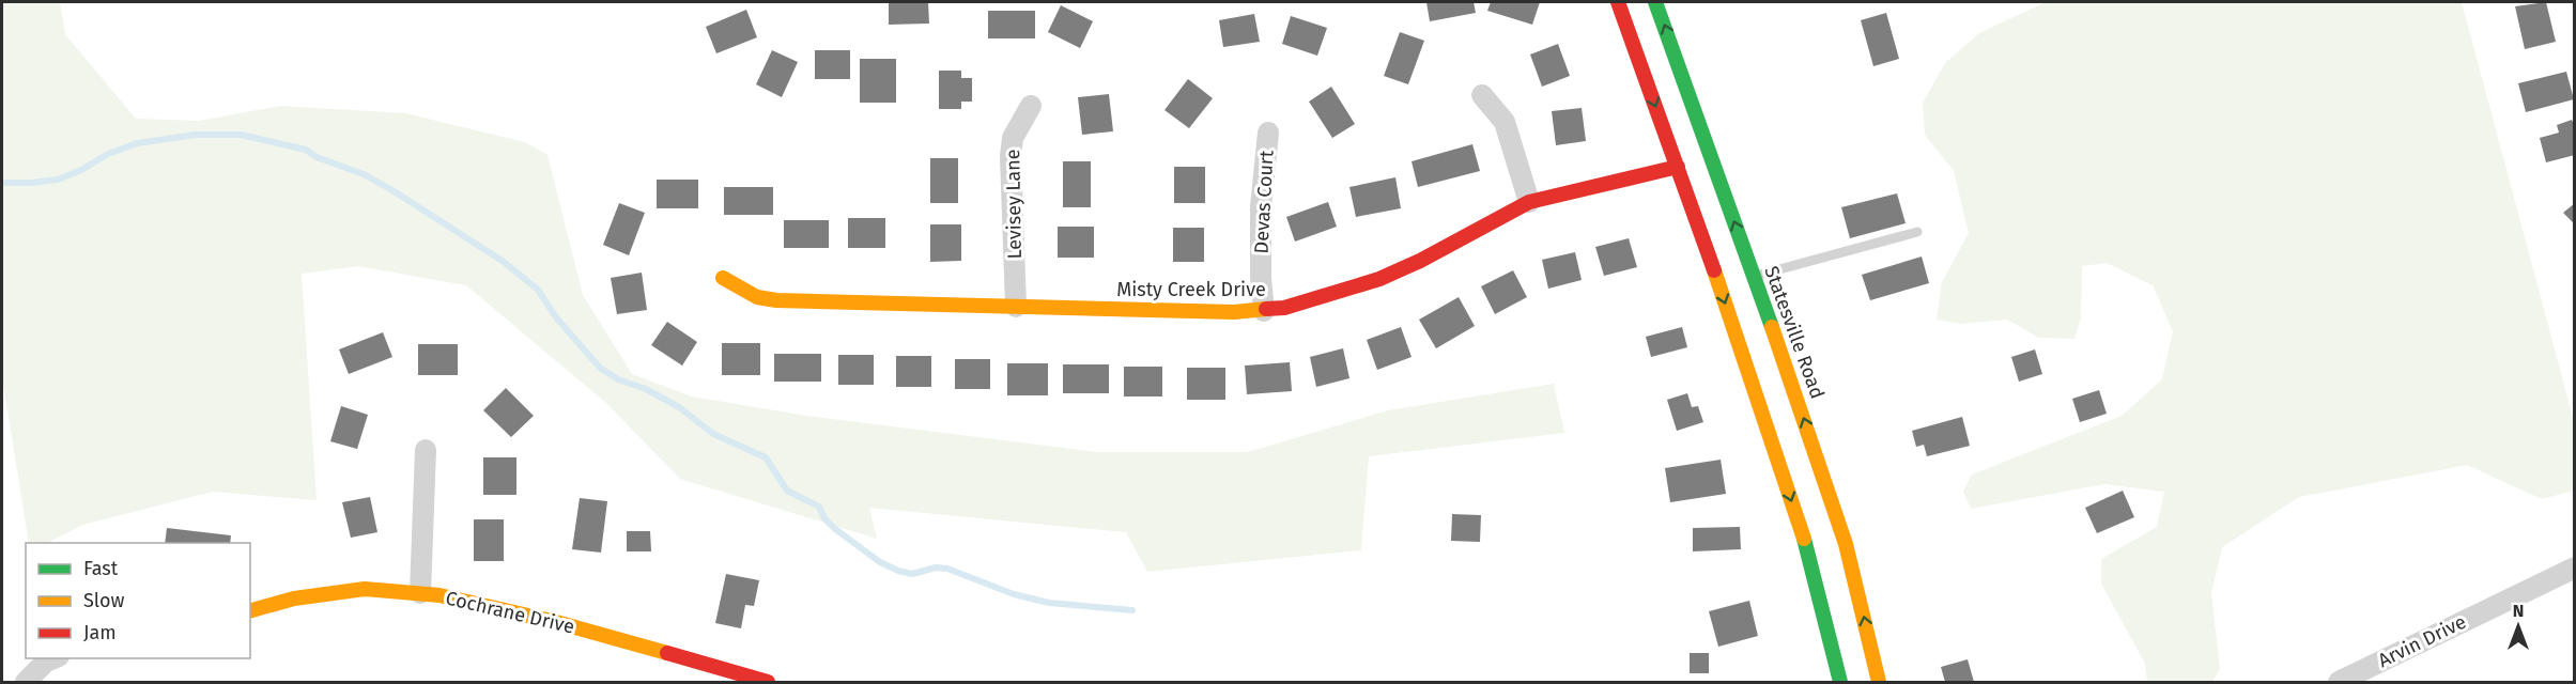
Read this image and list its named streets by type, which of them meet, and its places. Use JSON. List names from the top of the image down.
{
  "streets": {
    "street": [
      "Devas Court",
      "Levisey Lane",
      "Misty Creek Drive",
      "Statesville Road",
      "Cochrane Drive",
      "Arvin Drive"
    ]
  },
  "crossings": [
    ["Devas Court", "Misty Creek Drive"],
    ["Levisey Lane", "Misty Creek Drive"]
  ],
  "legend": ["Fast", "Slow", "Jam"],
  "north": "top"
}
